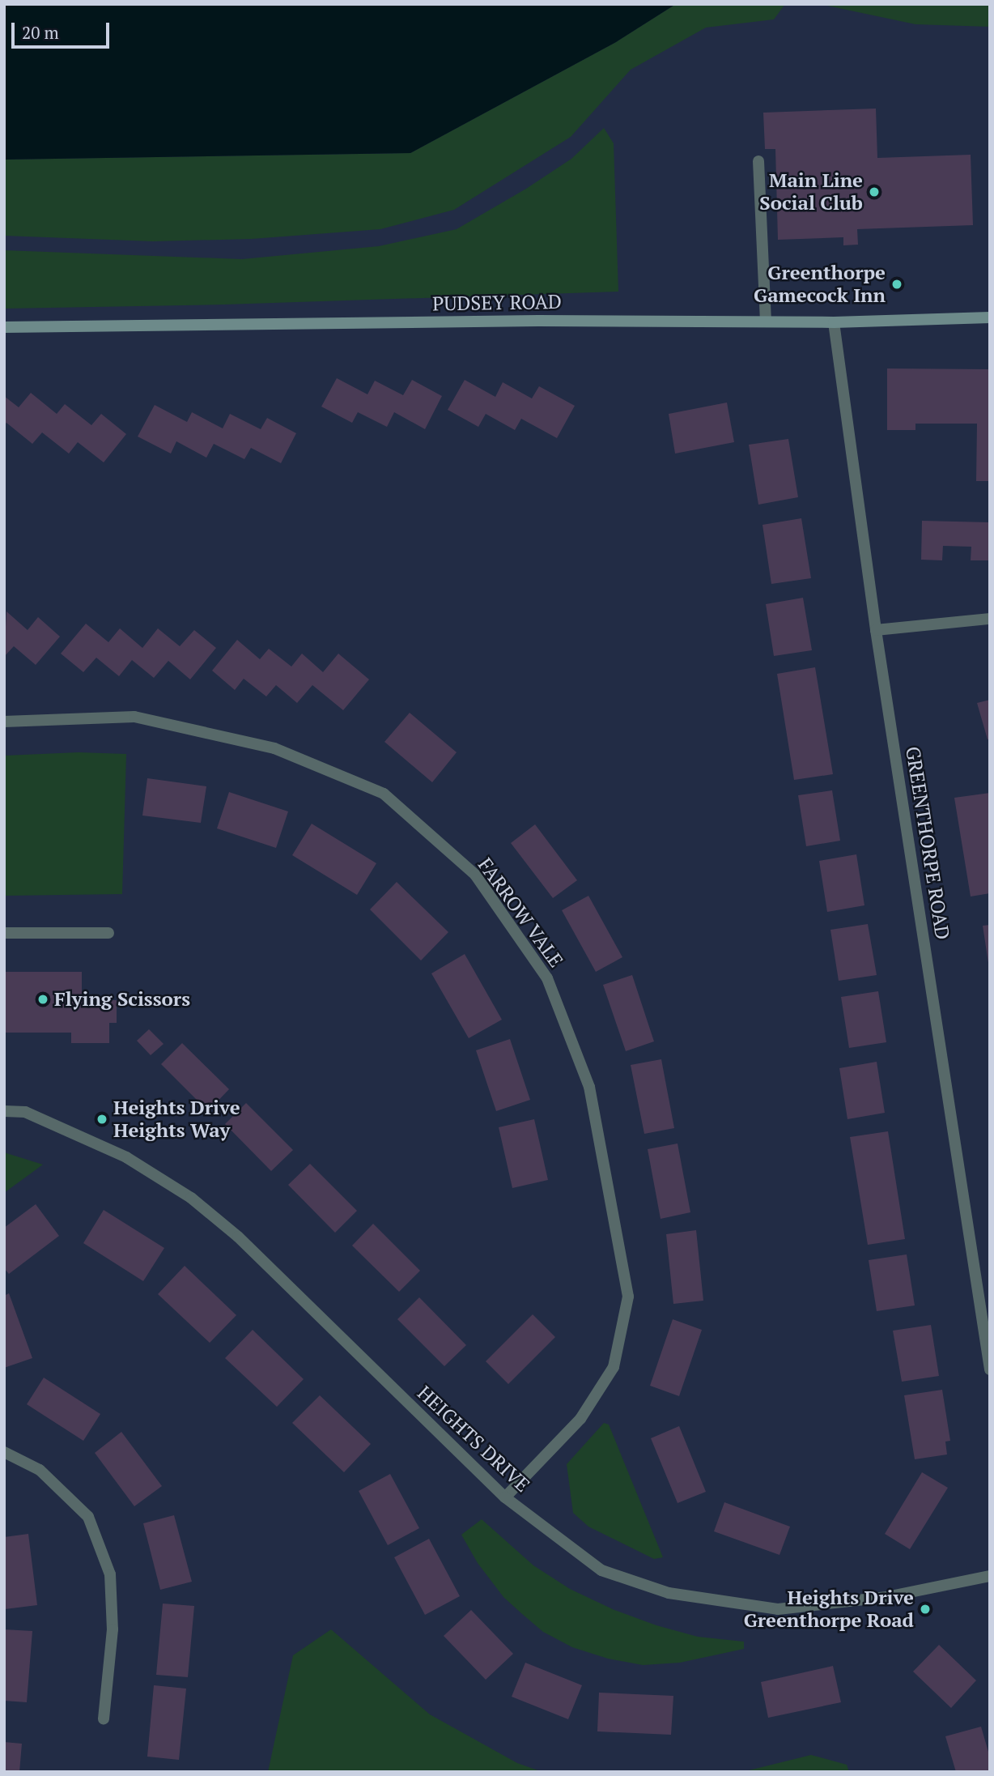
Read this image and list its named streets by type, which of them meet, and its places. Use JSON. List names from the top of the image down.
{
  "streets": {
    "main road": ["PUDSEY ROAD"],
    "street": ["GREENTHORPE ROAD", "FARROW VALE", "HEIGHTS DRIVE"]
  },
  "crossings": [
    ["PUDSEY ROAD", "GREENTHORPE ROAD"],
    ["FARROW VALE", "HEIGHTS DRIVE"]
  ],
  "places": [
    "Main Line Social Club",
    "Greenthorpe Gamecock Inn",
    "Flying Scissors",
    "Heights Drive Heights Way",
    "Heights Drive Greenthorpe Road"
  ],
  "scale_bar": "20 m"
}
